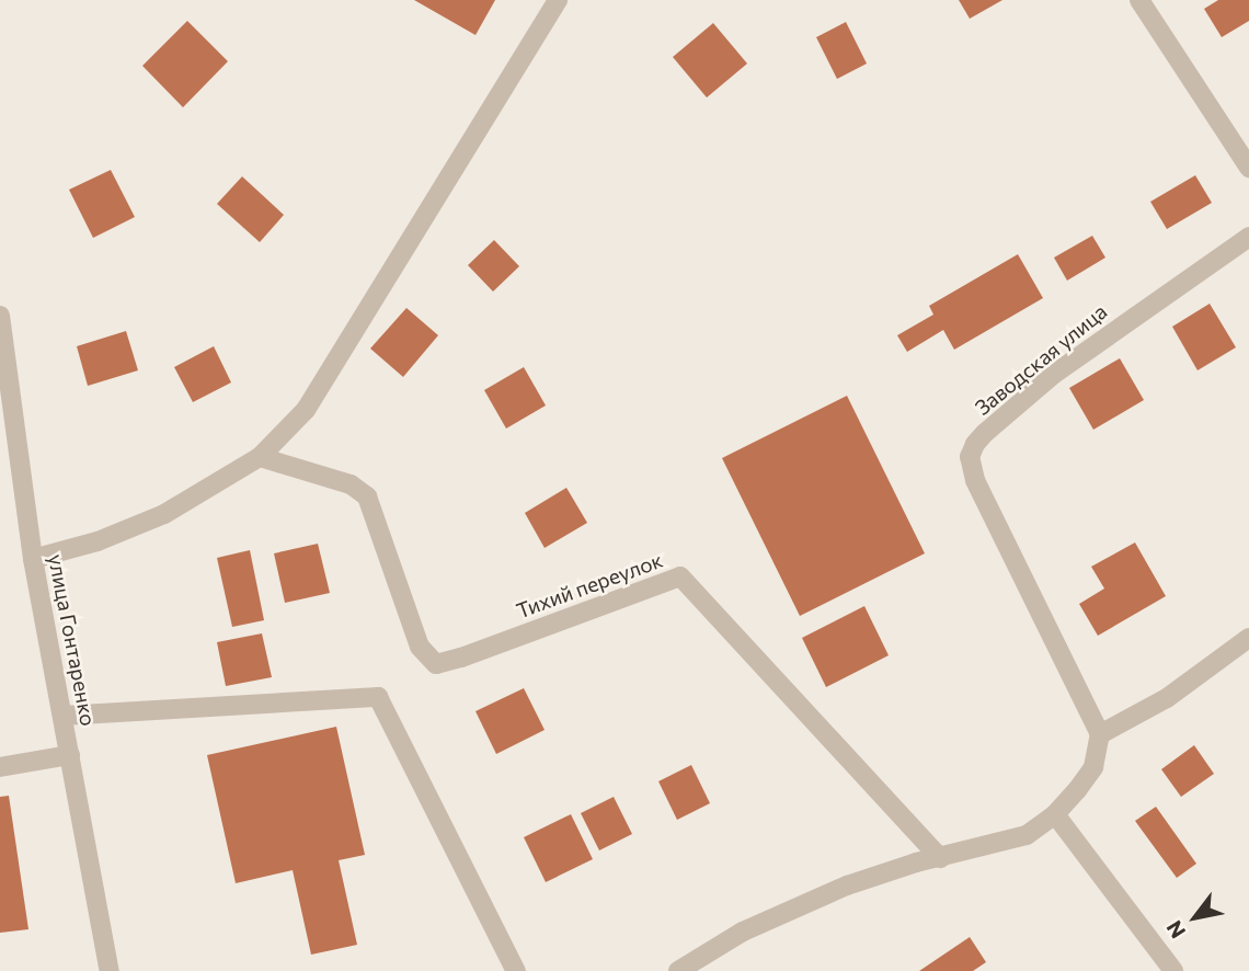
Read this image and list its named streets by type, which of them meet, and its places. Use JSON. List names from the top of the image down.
{
  "streets": {
    "street": ["Заводская улица", "Тихий переулок", "улица Гонтаренко"]
  },
  "north": "bottom left"
}
